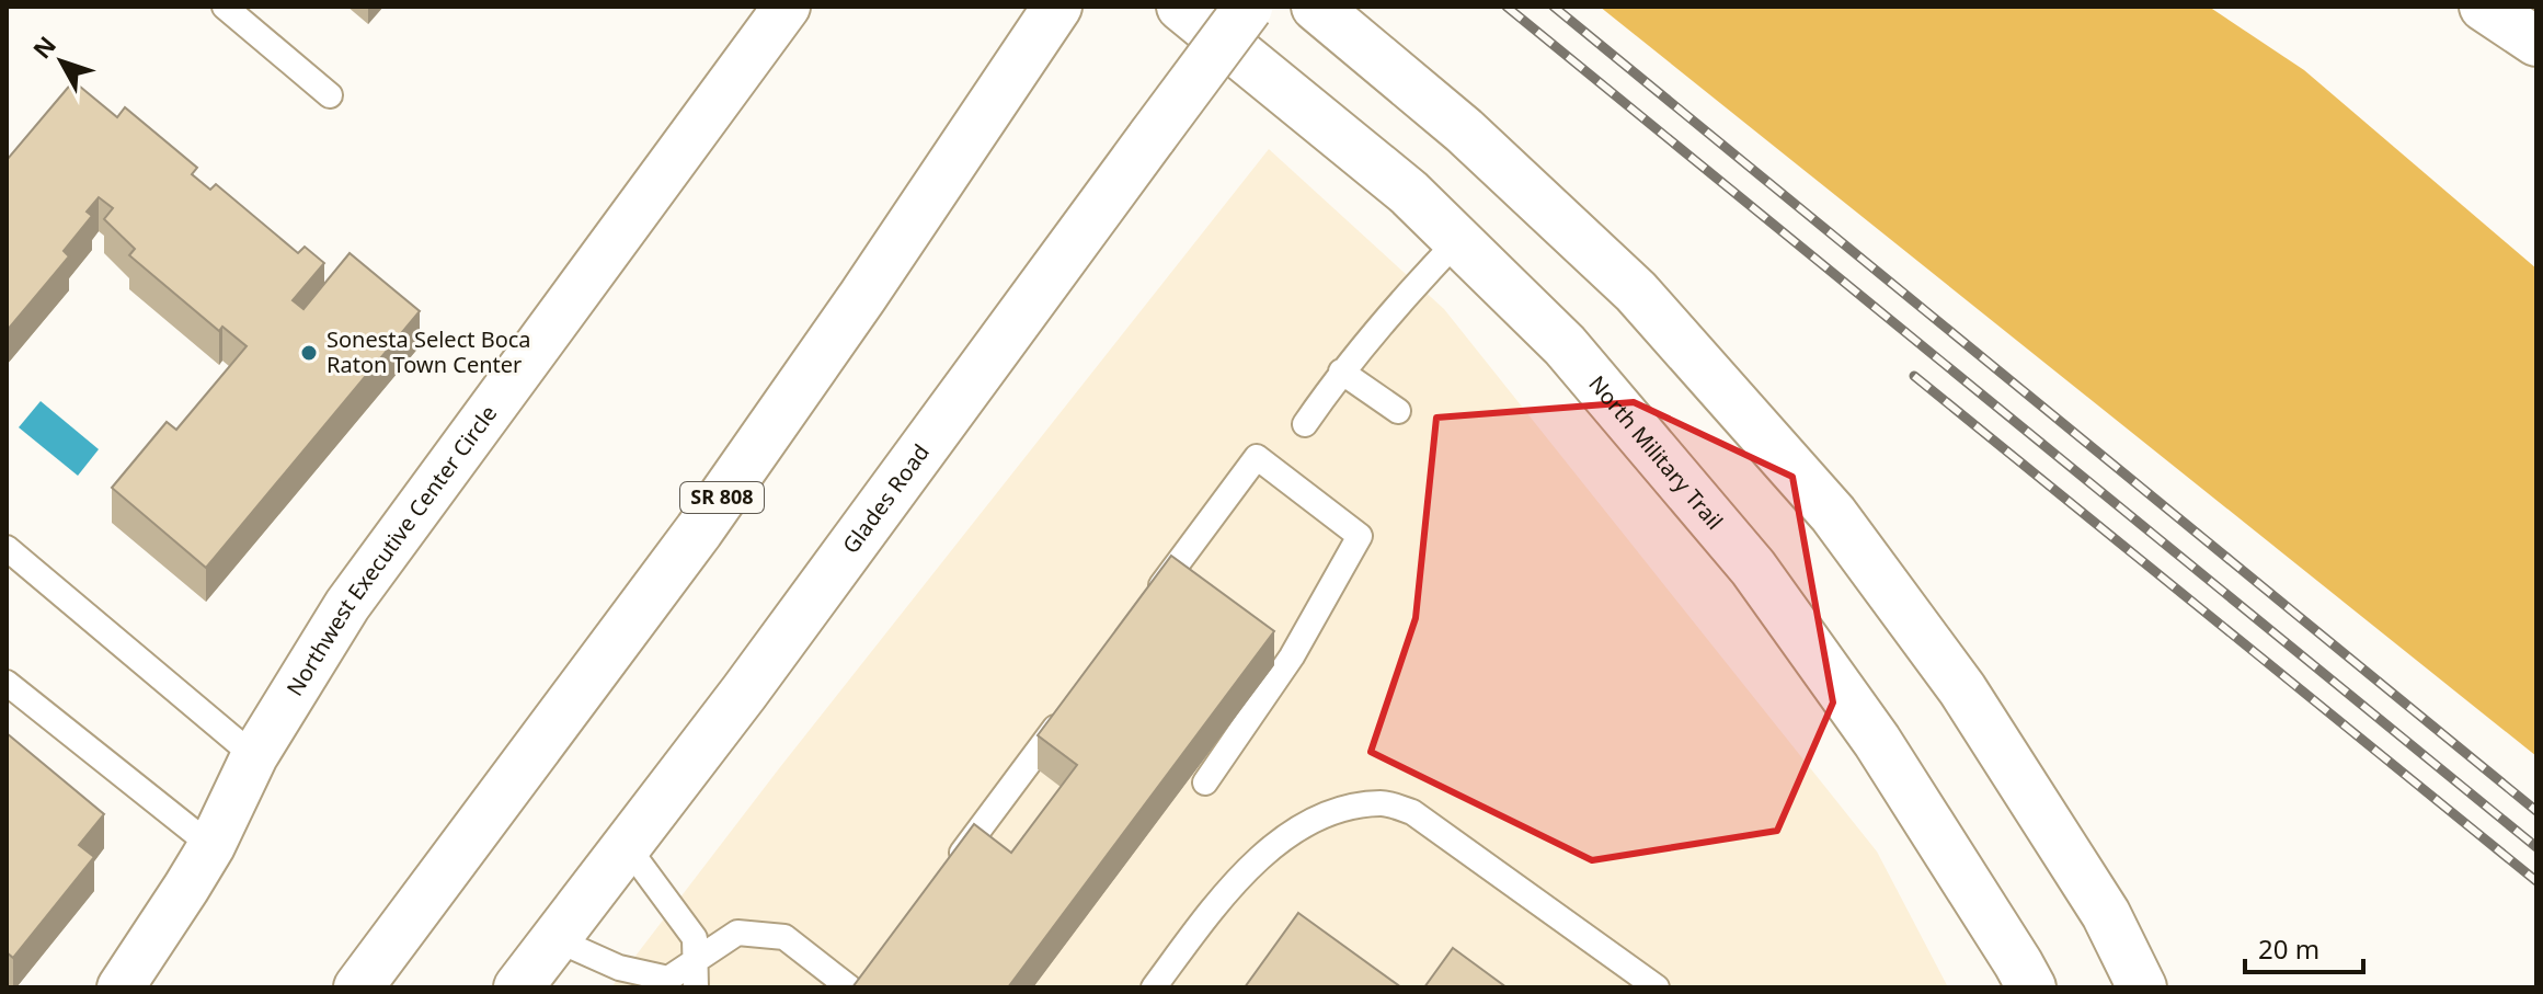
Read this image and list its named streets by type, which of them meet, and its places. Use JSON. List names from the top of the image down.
{
  "streets": {
    "main road": ["North Military Trail", "SR 808", "Glades Road"],
    "street": ["Northwest Executive Center Circle"]
  },
  "places": ["Sonesta Select Boca Raton Town Center"],
  "scale_bar": "20 m",
  "north": "top left"
}
